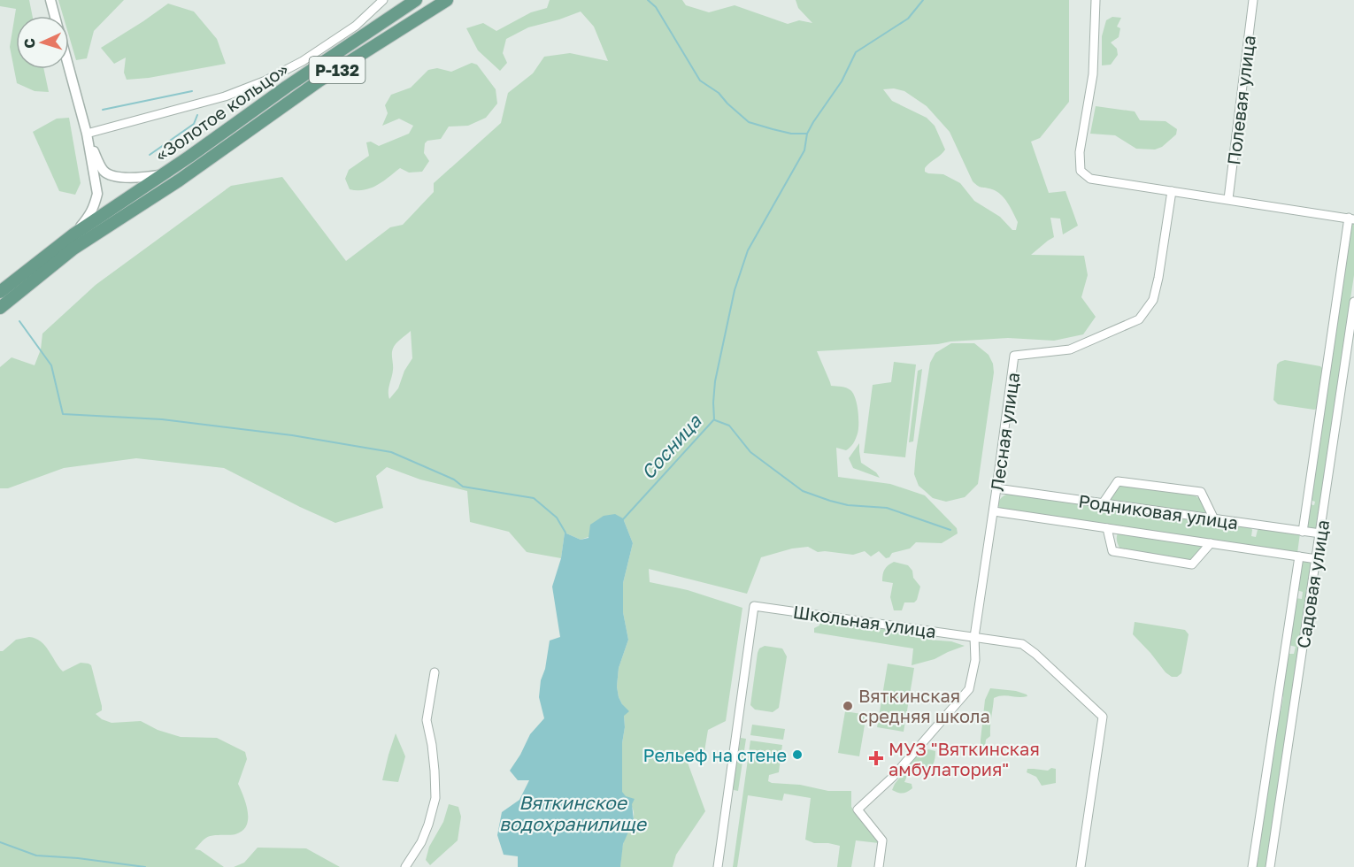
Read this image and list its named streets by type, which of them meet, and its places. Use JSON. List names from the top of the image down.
{
  "streets": {
    "main road": ["Р-132", "«Золотое кольцо»"],
    "street": [
      "Полевая улица",
      "Лесная улица",
      "Родниковая улица",
      "Садовая улица",
      "Школьная улица"
    ]
  },
  "crossings": [
    ["Р-132", "«Золотое кольцо»"],
    ["Лесная улица", "Родниковая улица"],
    ["Лесная улица", "Школьная улица"],
    ["Родниковая улица", "Садовая улица"]
  ],
  "water": ["Сосница", "Вяткинское водохранилище"],
  "places": {
    "other": ["Вяткинская средняя школа", "Рельеф на стене"],
    "health": ["МУЗ \"Вяткинская амбулатория\""]
  },
  "north": "left"
}
